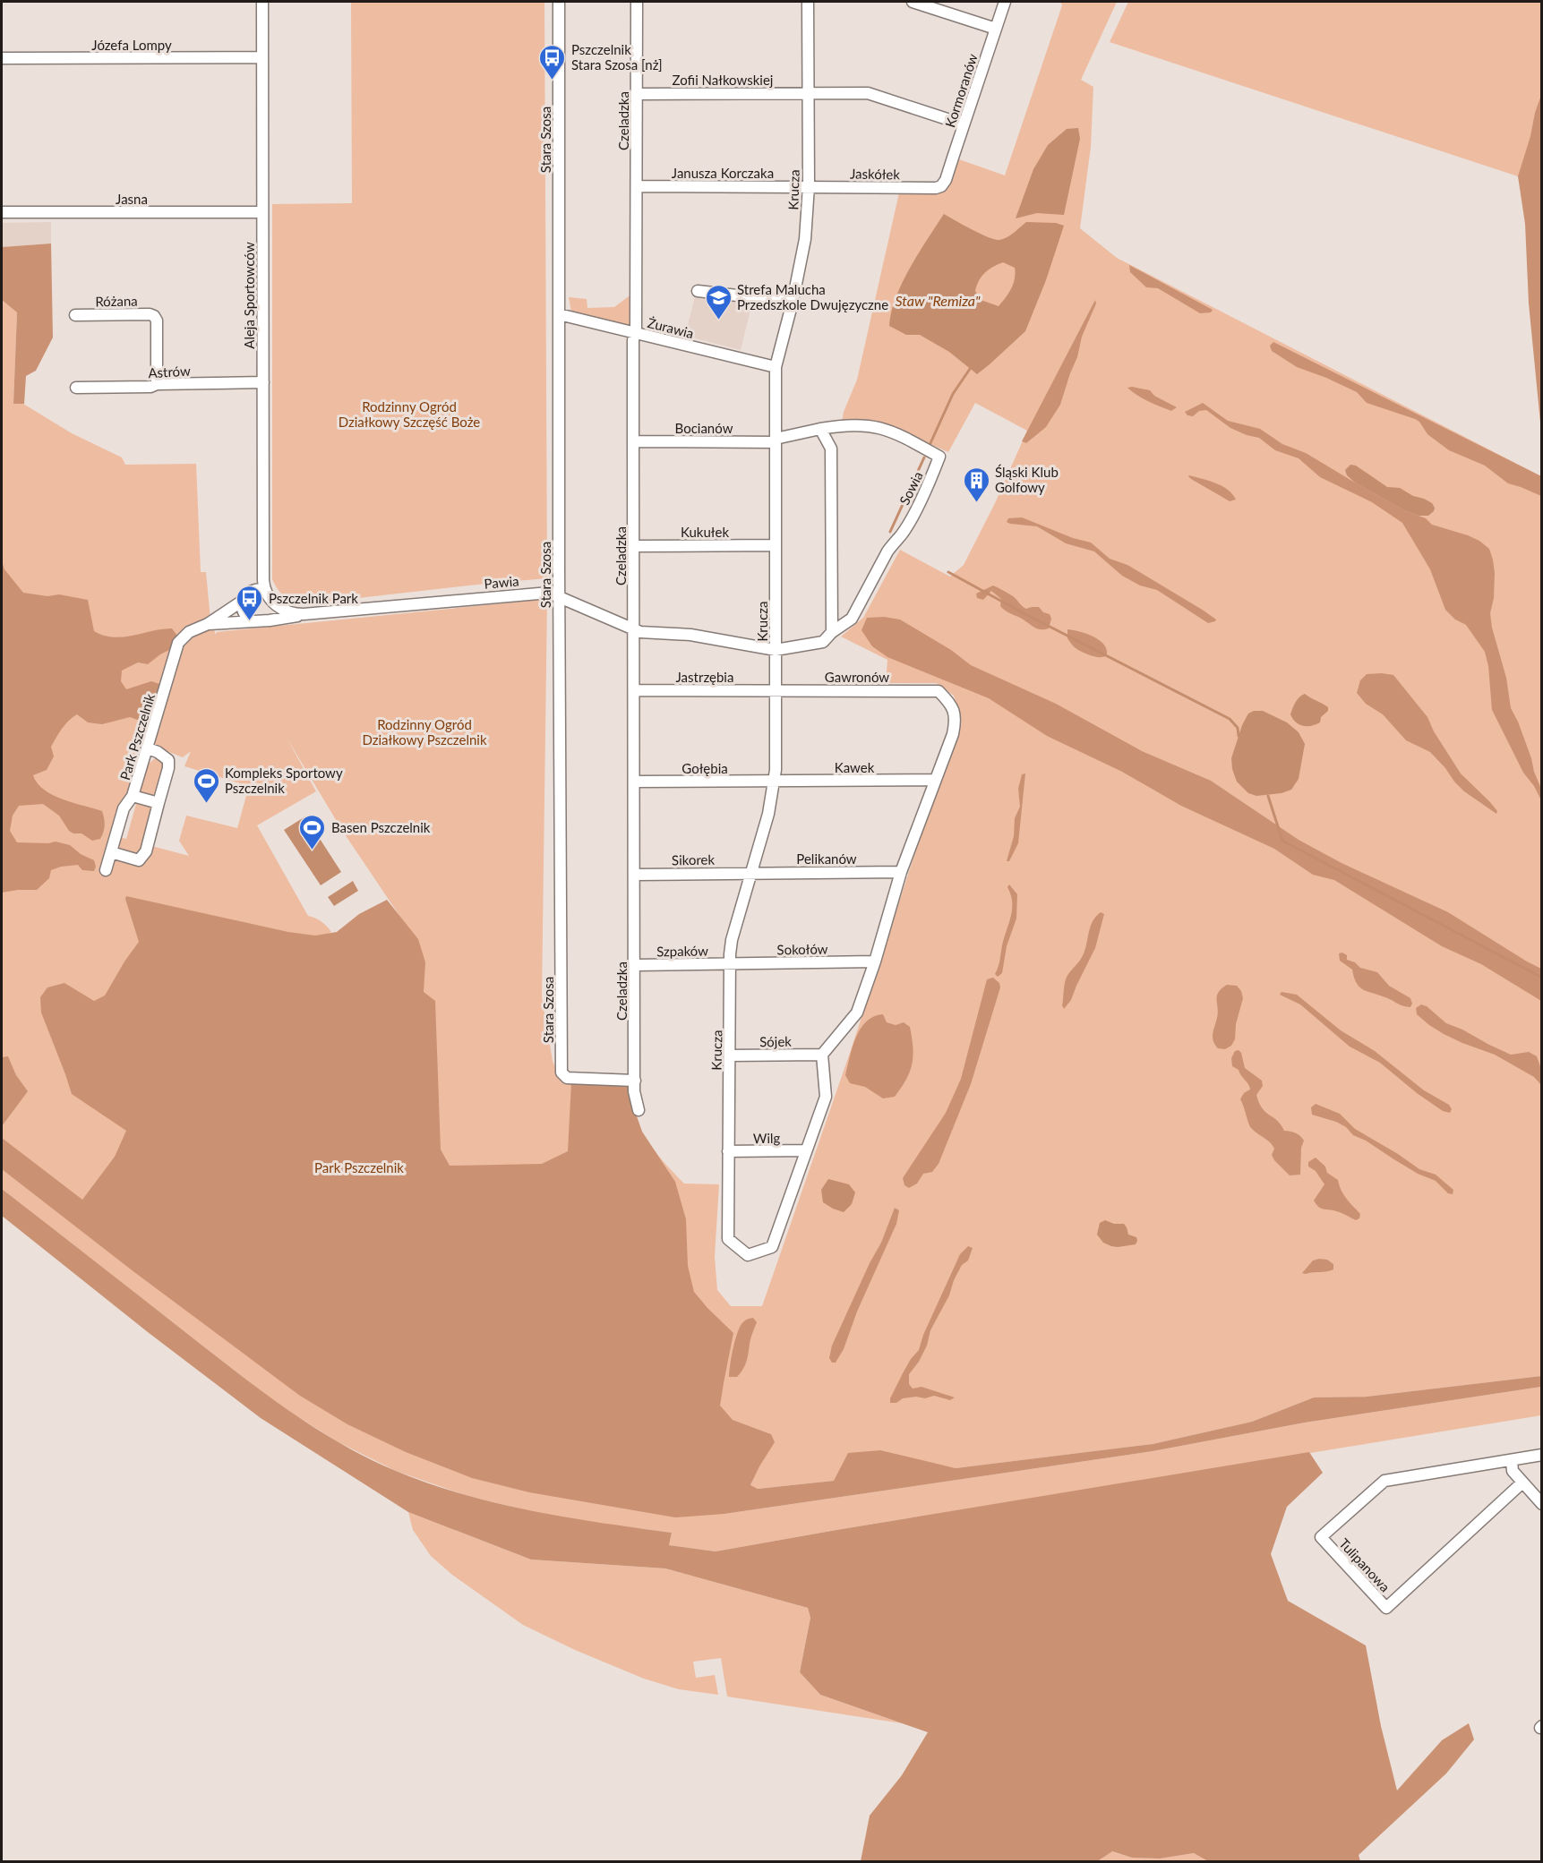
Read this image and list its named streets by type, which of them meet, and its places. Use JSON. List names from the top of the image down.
{
  "streets": {
    "street": [
      "Józefa Lompy",
      "Zofii Nałkowskiej",
      "Kormoranów",
      "Czeladzka",
      "Stara Szosa",
      "Janusza Korczaka",
      "Jaskółek",
      "Krucza",
      "Jasna",
      "Aleja Sportowców",
      "Różana",
      "Żurawia",
      "Astrów",
      "Bocianów",
      "Sowia",
      "Kukułek",
      "Pawia",
      "Jastrzębia",
      "Gawronów",
      "Park Pszczelnik",
      "Kawek",
      "Gołębia",
      "Pelikanów",
      "Sikorek",
      "Sokołów",
      "Szpaków",
      "Sójek",
      "Wilg",
      "Tulipanowa"
    ]
  },
  "crossings": [
    ["Józefa Lompy", "Aleja Sportowców"],
    ["Zofii Nałkowskiej", "Kormoranów"],
    ["Zofii Nałkowskiej", "Czeladzka"],
    ["Zofii Nałkowskiej", "Krucza"],
    ["Kormoranów", "Jaskółek"],
    ["Czeladzka", "Stara Szosa"],
    ["Czeladzka", "Janusza Korczaka"],
    ["Czeladzka", "Żurawia"],
    ["Czeladzka", "Bocianów"],
    ["Czeladzka", "Kukułek"],
    ["Czeladzka", "Pawia"],
    ["Czeladzka", "Jastrzębia"],
    ["Czeladzka", "Gołębia"],
    ["Czeladzka", "Sikorek"],
    ["Czeladzka", "Szpaków"],
    ["Stara Szosa", "Żurawia"],
    ["Stara Szosa", "Pawia"],
    ["Janusza Korczaka", "Jaskółek"],
    ["Janusza Korczaka", "Krucza"],
    ["Jaskółek", "Krucza"],
    ["Krucza", "Żurawia"],
    ["Krucza", "Bocianów"],
    ["Krucza", "Sowia"],
    ["Krucza", "Kukułek"],
    ["Krucza", "Pawia"],
    ["Krucza", "Jastrzębia"],
    ["Krucza", "Gawronów"],
    ["Krucza", "Kawek"],
    ["Krucza", "Gołębia"],
    ["Krucza", "Pelikanów"],
    ["Krucza", "Sikorek"],
    ["Krucza", "Sokołów"],
    ["Krucza", "Szpaków"],
    ["Krucza", "Sójek"],
    ["Krucza", "Wilg"],
    ["Jasna", "Aleja Sportowców"],
    ["Aleja Sportowców", "Astrów"],
    ["Aleja Sportowców", "Pawia"],
    ["Aleja Sportowców", "Park Pszczelnik"],
    ["Różana", "Astrów"],
    ["Bocianów", "Sowia"],
    ["Sowia", "Pawia"],
    ["Pawia", "Park Pszczelnik"],
    ["Jastrzębia", "Gawronów"],
    ["Gawronów", "Kawek"],
    ["Kawek", "Gołębia"],
    ["Pelikanów", "Sikorek"],
    ["Sokołów", "Szpaków"]
  ],
  "water": ["Staw \"Remiza\""],
  "parks": ["Rodzinny Ogród Działkowy Szczęść Boże", "Rodzinny Ogród Działkowy Pszczelnik", "Park Pszczelnik"],
  "places": {
    "bus stop": ["Pszczelnik Stara Szosa [nż]", "Pszczelnik Park"],
    "school or university": ["Strefa Malucha Przedszkole Dwujęzyczne"],
    "building": ["Śląski Klub Golfowy"],
    "sports": ["Kompleks Sportowy Pszczelnik", "Basen Pszczelnik"]
  }
}
